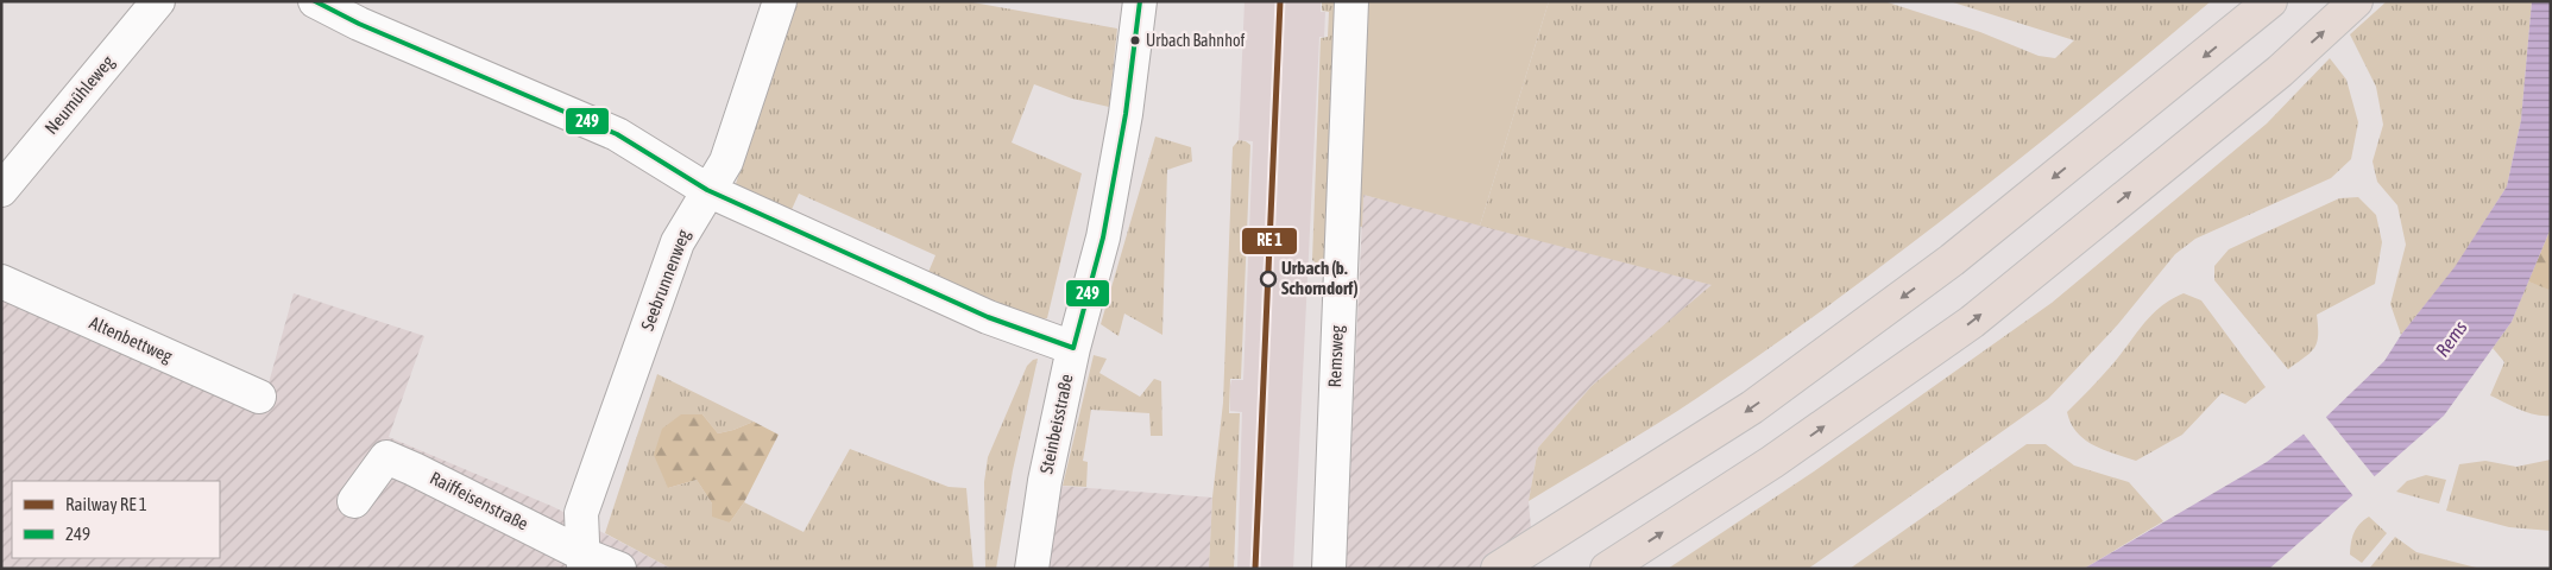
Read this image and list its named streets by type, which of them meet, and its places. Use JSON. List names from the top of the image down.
{
  "streets": {
    "street": [
      "Neumühleweg",
      "Seebrunnenweg",
      "Altenbettweg",
      "Remsweg",
      "Steinbeisstraße",
      "Raiffeisenstraße"
    ]
  },
  "crossings": [
    ["Seebrunnenweg", "Raiffeisenstraße"]
  ],
  "water": ["Rems"],
  "places": ["Urbach Bahnhof", "Urbach (b. Schorndorf)"],
  "lines": ["transit line 249"],
  "legend": ["Railway RE 1", "249"]
}
